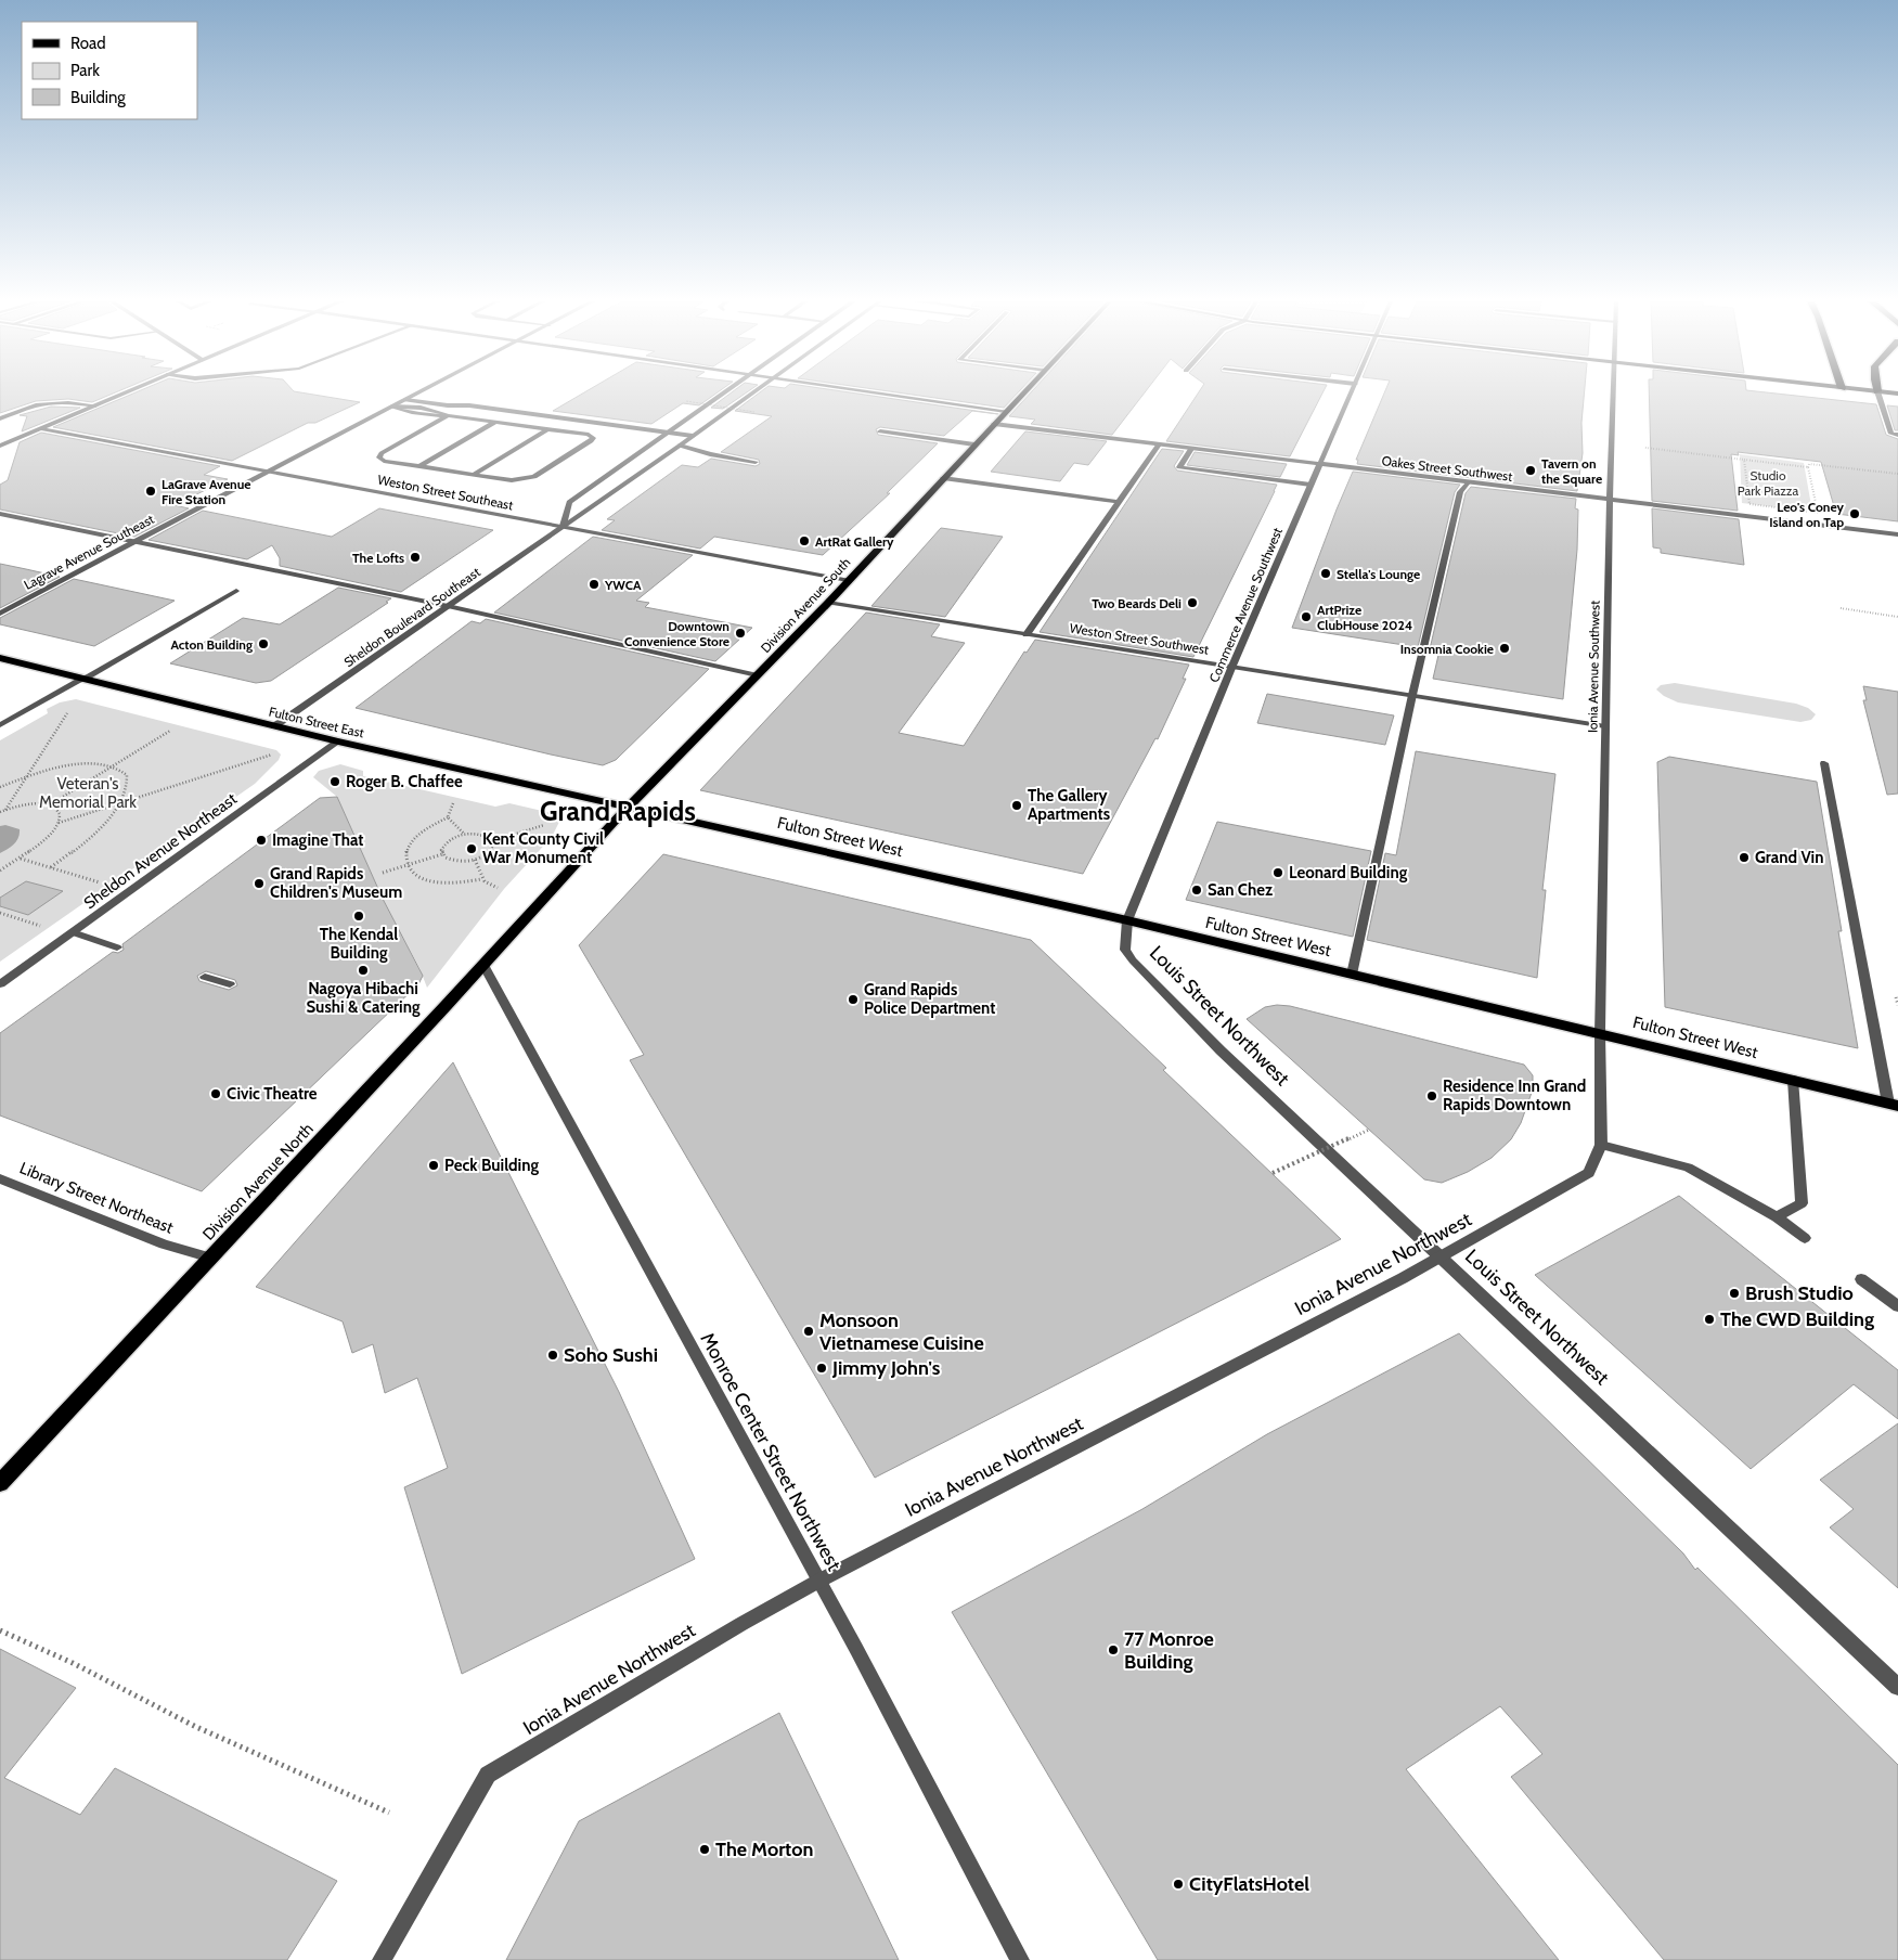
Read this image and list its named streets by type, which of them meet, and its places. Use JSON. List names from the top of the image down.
{
  "streets": {
    "main road": [
      "Division Avenue South",
      "Fulton Street East",
      "Fulton Street West",
      "Division Avenue North"
    ],
    "street": [
      "Oakes Street Southwest",
      "Weston Street Southeast",
      "Lagrave Avenue Southeast",
      "Commerce Avenue Southwest",
      "Sheldon Boulevard Southeast",
      "Weston Street Southwest",
      "Ionia Avenue Southwest",
      "Sheldon Avenue Northeast",
      "Louis Street Northwest",
      "Library Street Northeast",
      "Ionia Avenue Northwest",
      "Monroe Center Street Northwest"
    ]
  },
  "crossings": [
    ["Oakes Street Southwest", "Division Avenue South"],
    ["Oakes Street Southwest", "Commerce Avenue Southwest"],
    ["Oakes Street Southwest", "Ionia Avenue Southwest"],
    ["Weston Street Southeast", "Lagrave Avenue Southeast"],
    ["Weston Street Southeast", "Division Avenue South"],
    ["Weston Street Southeast", "Sheldon Boulevard Southeast"],
    ["Division Avenue South", "Weston Street Southwest"],
    ["Division Avenue South", "Fulton Street East"],
    ["Division Avenue South", "Fulton Street West"],
    ["Division Avenue South", "Division Avenue North"],
    ["Commerce Avenue Southwest", "Weston Street Southwest"],
    ["Commerce Avenue Southwest", "Fulton Street West"],
    ["Commerce Avenue Southwest", "Louis Street Northwest"],
    ["Sheldon Boulevard Southeast", "Fulton Street East"],
    ["Weston Street Southwest", "Ionia Avenue Southwest"],
    ["Ionia Avenue Southwest", "Fulton Street West"],
    ["Ionia Avenue Southwest", "Ionia Avenue Northwest"],
    ["Fulton Street East", "Fulton Street West"],
    ["Fulton Street East", "Sheldon Avenue Northeast"],
    ["Fulton Street East", "Division Avenue North"],
    ["Fulton Street West", "Louis Street Northwest"],
    ["Fulton Street West", "Division Avenue North"],
    ["Fulton Street West", "Ionia Avenue Northwest"],
    ["Louis Street Northwest", "Ionia Avenue Northwest"],
    ["Division Avenue North", "Library Street Northeast"],
    ["Division Avenue North", "Monroe Center Street Northwest"],
    ["Ionia Avenue Northwest", "Monroe Center Street Northwest"]
  ],
  "districts": ["Grand Rapids"],
  "parks": ["Studio Park Piazza", "Veteran's Memorial Park"],
  "places": [
    "Tavern on the Square",
    "LaGrave Avenue Fire Station",
    "Leo's Coney Island on Tap",
    "ArtRat Gallery",
    "The Lofts",
    "Stella's Lounge",
    "YWCA",
    "Two Beards Deli",
    "ArtPrize ClubHouse 2024",
    "Downtown Convenience Store",
    "Acton Building",
    "Insomnia Cookie",
    "Roger B. Chaffee",
    "The Gallery Apartments",
    "Imagine That",
    "Kent County Civil War Monument",
    "Grand Vin",
    "Leonard Building",
    "Grand Rapids Children's Museum",
    "San Chez",
    "The Kendal Building",
    "Nagoya Hibachi Sushi & Catering",
    "Grand Rapids Police Department",
    "Civic Theatre",
    "Residence Inn Grand Rapids Downtown",
    "Peck Building",
    "Brush Studio",
    "The CWD Building",
    "Monsoon Vietnamese Cuisine",
    "Soho Sushi",
    "Jimmy John's",
    "77 Monroe Building",
    "The Morton",
    "CityFlatsHotel"
  ],
  "legend": ["Road", "Park", "Building"]
}
